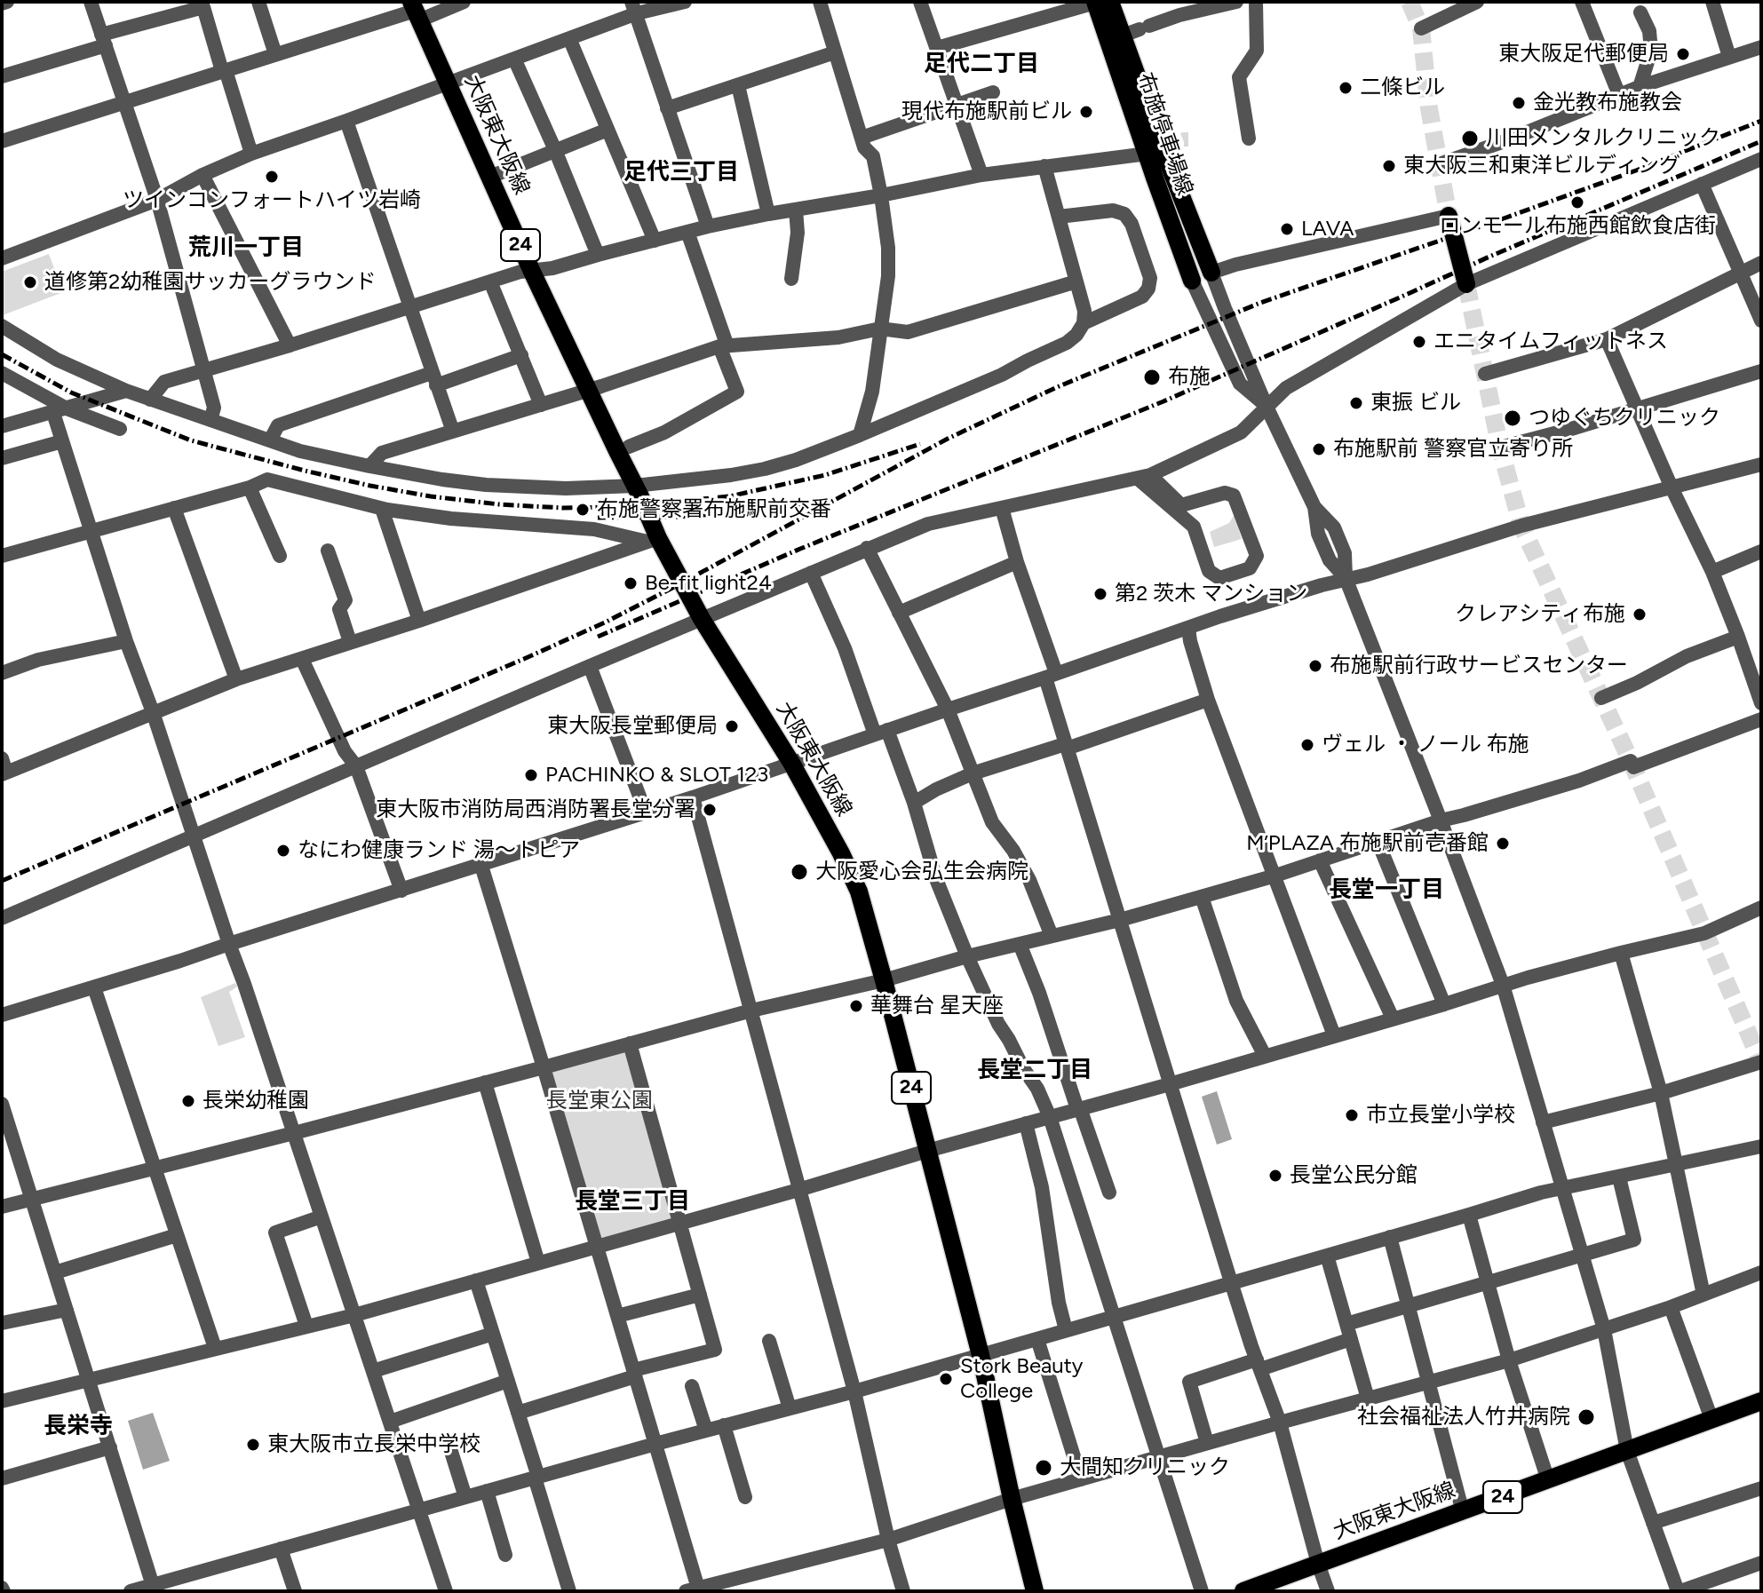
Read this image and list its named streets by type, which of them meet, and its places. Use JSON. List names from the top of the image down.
{
  "streets": {
    "main road": ["布施停車場線", "大阪東大阪線", "24"]
  },
  "districts": [
    "足代二丁目",
    "足代三丁目",
    "荒川一丁目",
    "長堂一丁目",
    "長堂二丁目",
    "長堂三丁目",
    "長栄寺"
  ],
  "parks": ["長堂東公園"],
  "places": [
    "東大阪足代郵便局",
    "二條ビル",
    "金光教布施教会",
    "現代布施駅前ビル",
    "川田メンタルクリニック",
    "東大阪三和東洋ビルディング",
    "ツインコンフォートハイツ岩崎",
    "ロンモール布施西館飲食店街",
    "LAVA",
    "道修第2幼稚園サッカーグラウンド",
    "エニタイムフィットネス",
    "布施",
    "東振 ビル",
    "つゆぐちクリニック",
    "布施駅前 警察官立寄り所",
    "布施警察署布施駅前交番",
    "Be-fit light24",
    "第2 茨木 マンション",
    "クレアシティ布施",
    "布施駅前行政サービスセンター",
    "東大阪長堂郵便局",
    "ヴェル ・ ノール 布施",
    "PACHINKO & SLOT 123",
    "東大阪市消防局西消防署長堂分署",
    "M’PLAZA 布施駅前壱番館",
    "なにわ健康ランド 湯～トピア",
    "大阪愛心会弘生会病院",
    "華舞台 星天座",
    "長栄幼稚園",
    "市立長堂小学校",
    "長堂公民分館",
    "Stork Beauty College",
    "社会福祉法人竹井病院",
    "東大阪市立長栄中学校",
    "大間知クリニック"
  ]
}
